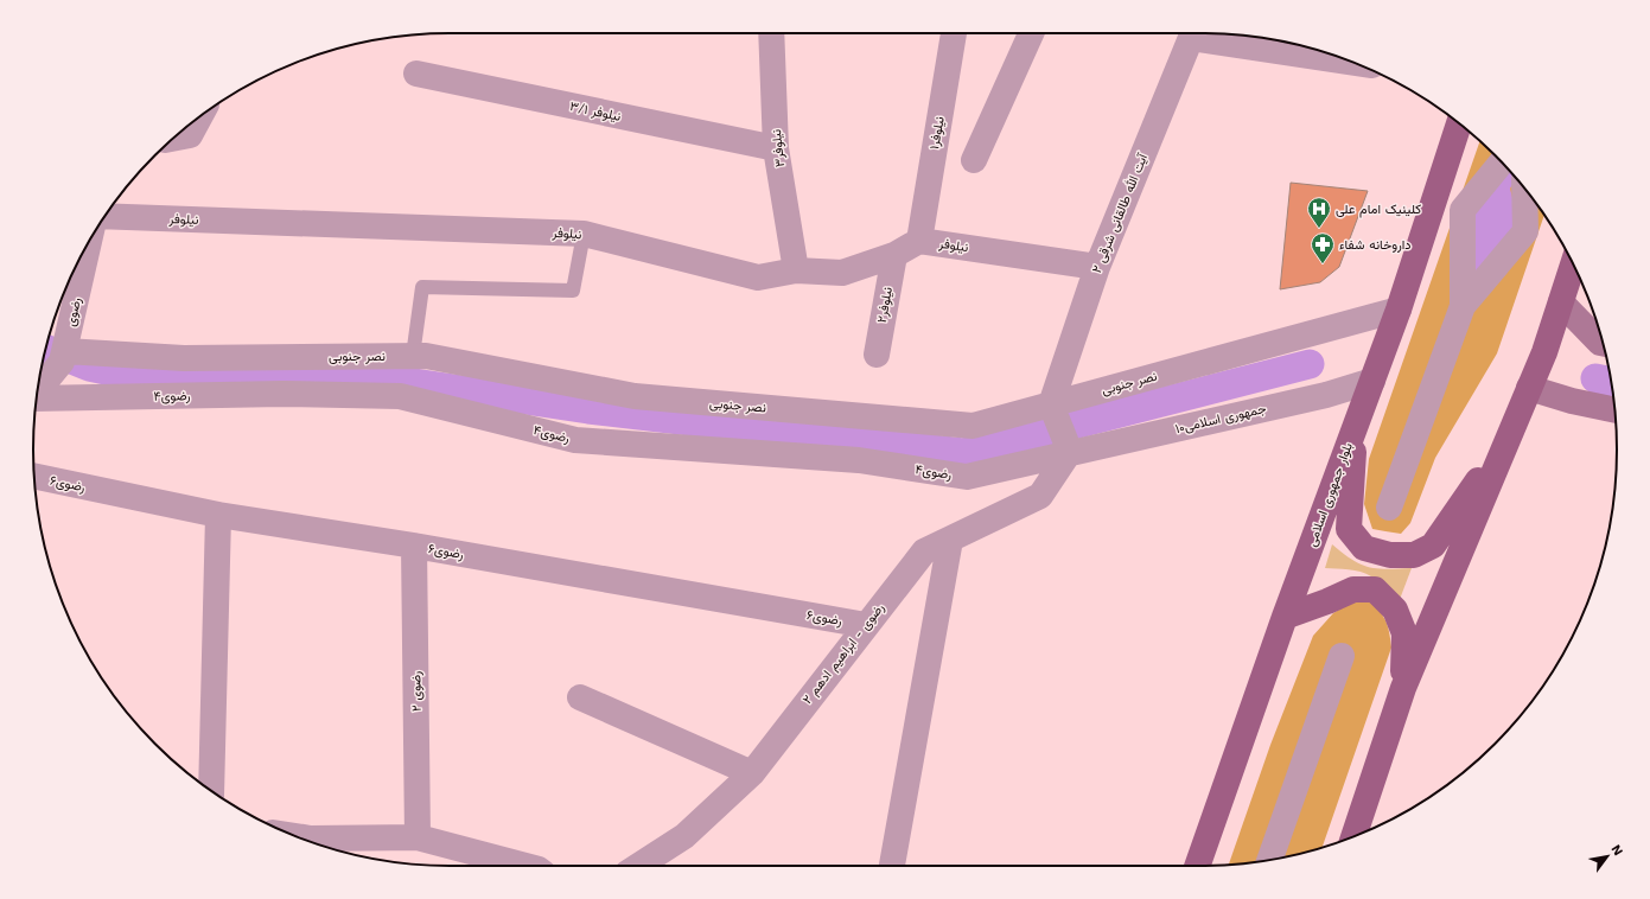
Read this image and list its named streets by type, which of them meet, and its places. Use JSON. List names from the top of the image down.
{
  "streets": {
    "main road": ["بلوار جمهوری اسلامی"],
    "street": [
      "نیلوفر ۳/۱",
      "نیلوفر۱",
      "نیلوفر۳",
      "آیت الله طالقانی شرقی ۲",
      "نیلوفر",
      "نیلوفر۲",
      "رضوی",
      "نصر جنوبی",
      "رضوی۴",
      "جمهوری اسلامی۱۰",
      "رضوی۶",
      "رضوی - ابراهیم ادهم ۲",
      "رضوی ۲"
    ]
  },
  "crossings": [
    ["نیلوفر ۳/۱", "نیلوفر۳"],
    ["نیلوفر۱", "نیلوفر"],
    ["نیلوفر۳", "نیلوفر"],
    ["آیت الله طالقانی شرقی ۲", "نیلوفر"],
    ["آیت الله طالقانی شرقی ۲", "نصر جنوبی"],
    ["نیلوفر", "نیلوفر۲"],
    ["رضوی", "نصر جنوبی"],
    ["نصر جنوبی", "بلوار جمهوری اسلامی"],
    ["رضوی۴", "جمهوری اسلامی۱۰"],
    ["رضوی۴", "رضوی - ابراهیم ادهم ۲"],
    ["جمهوری اسلامی۱۰", "بلوار جمهوری اسلامی"],
    ["جمهوری اسلامی۱۰", "رضوی - ابراهیم ادهم ۲"],
    ["رضوی۶", "رضوی - ابراهیم ادهم ۲"],
    ["رضوی۶", "رضوی ۲"]
  ],
  "places": {
    "hospital": ["کلینیک امام علی"],
    "pharmacy": ["داروخانه شفاء"]
  },
  "north": "top right"
}
